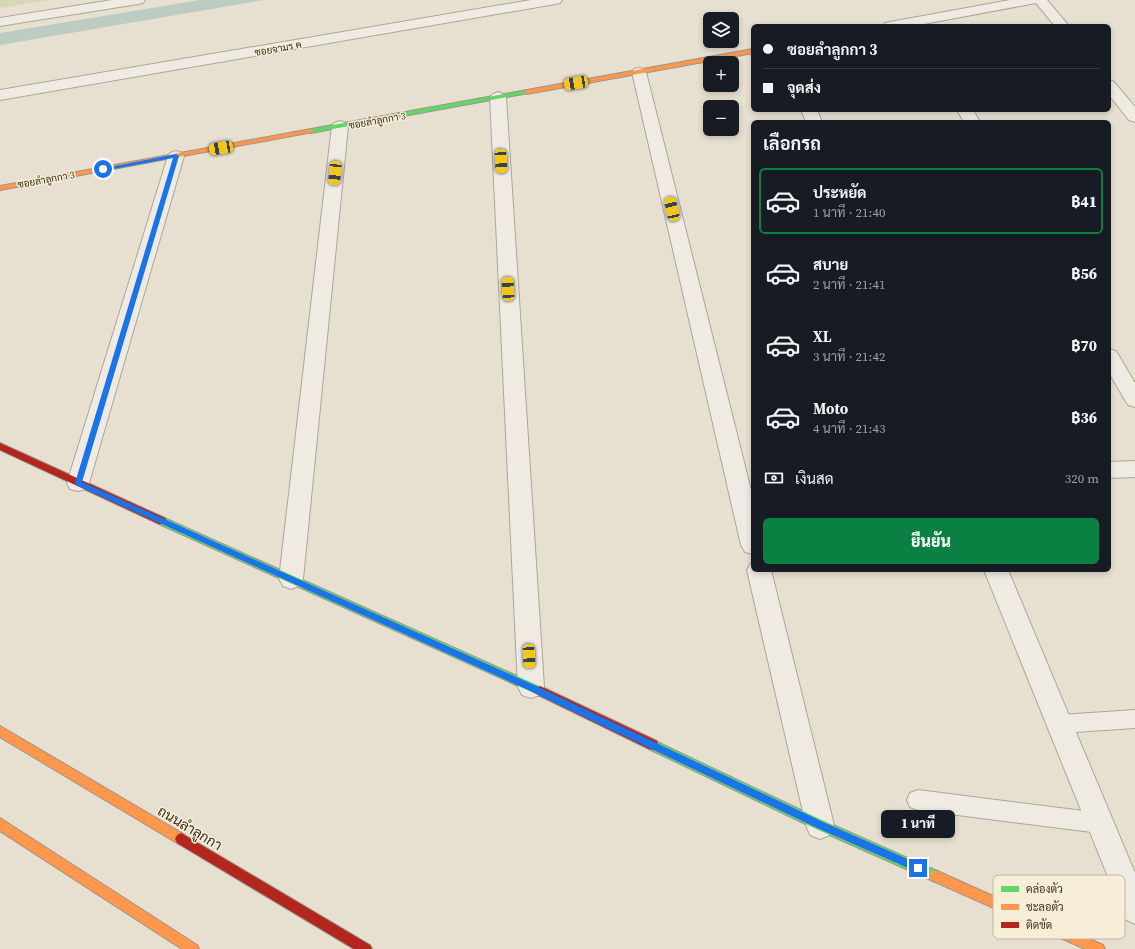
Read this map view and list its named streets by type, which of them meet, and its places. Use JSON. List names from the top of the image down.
{
  "streets": {
    "street": ["ซอยจามร ค", "ซอยลำลูกกา 3", "ถนนลำลูกกา"]
  },
  "legend": ["คล่องตัว", "ชะลอตัว", "ติดขัด"],
  "page": {
    "map_buttons": ["+", "−"],
    "banner": ["ซอยลำลูกกา 3", "จุดส่ง"],
    "heading": "เลือกรถ",
    "list": [
      {
        "name": "ประหยัด",
        "note": "1 นาที · 21:40",
        "value": "฿41"
      },
      {
        "name": "สบาย",
        "note": "2 นาที · 21:41",
        "value": "฿56"
      },
      {
        "name": "XL",
        "note": "3 นาที · 21:42",
        "value": "฿70"
      },
      {
        "name": "Moto",
        "note": "4 นาที · 21:43",
        "value": "฿36"
      }
    ],
    "pay": ["เงินสด", "320 m"],
    "buttons": "ยืนยัน",
    "bubble": "1 นาที"
  }
}
